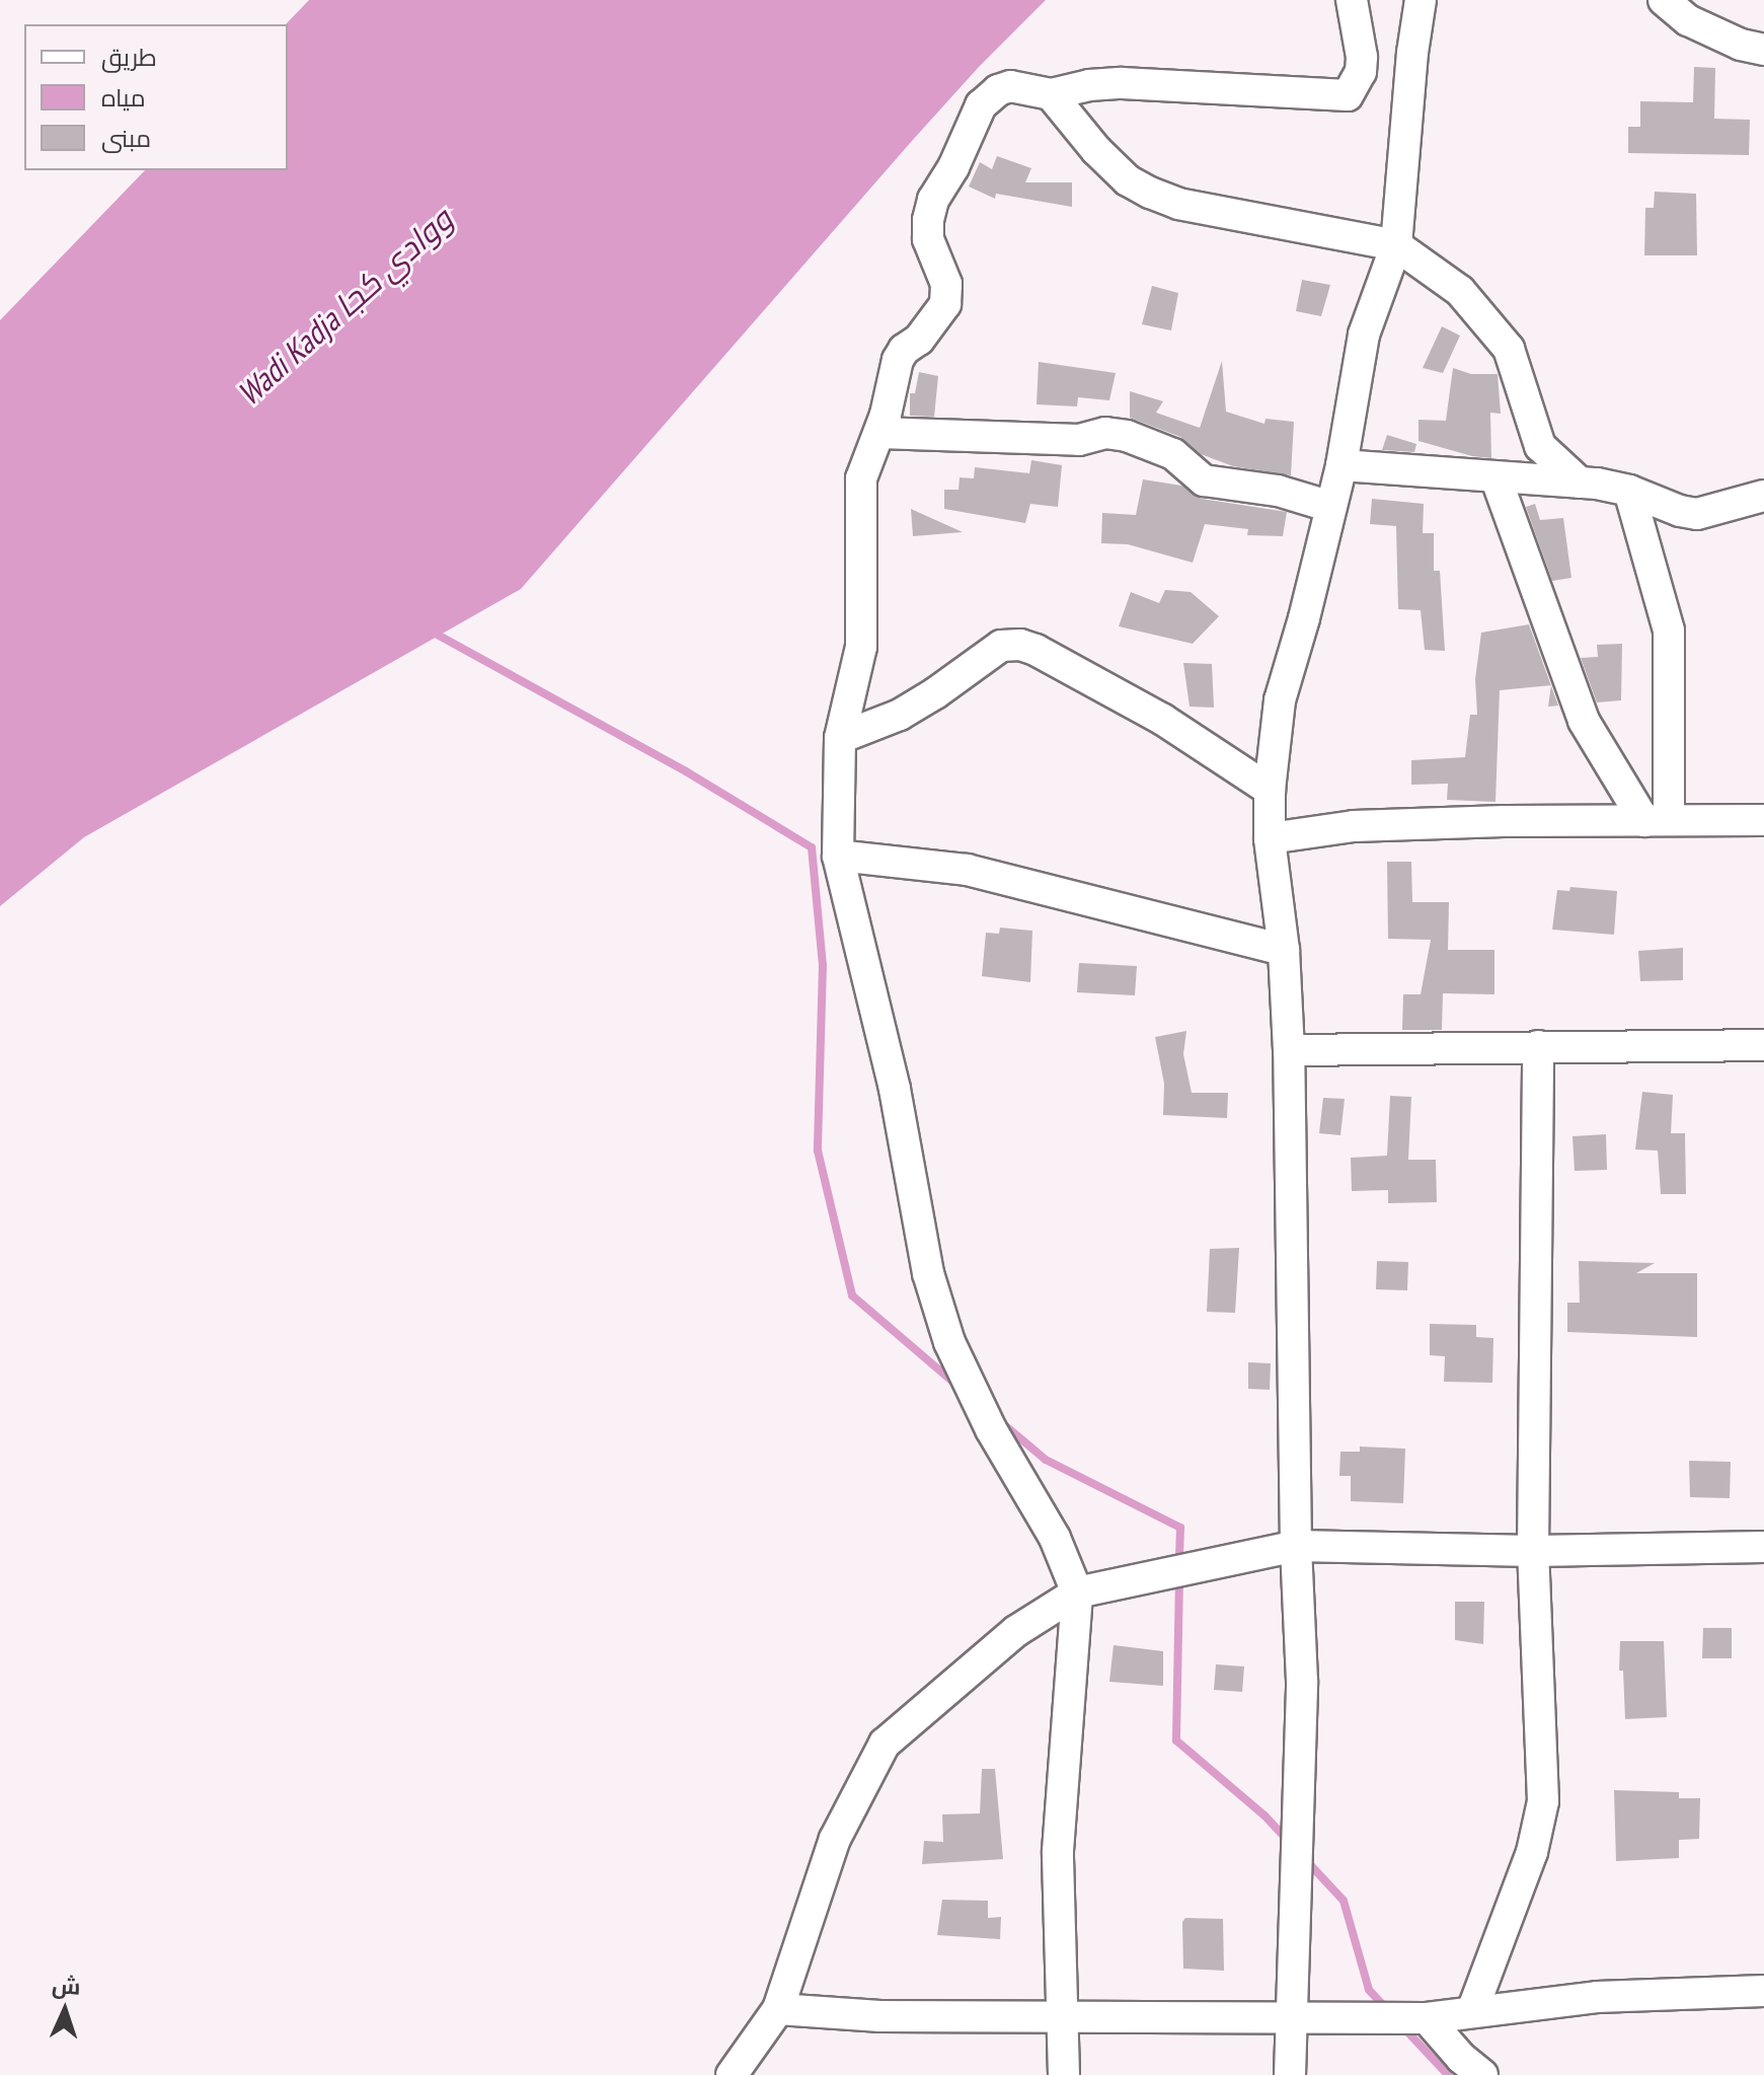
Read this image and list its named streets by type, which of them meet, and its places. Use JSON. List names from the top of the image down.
{
  "water": ["Wadi Kadja ووادي كجا"],
  "legend": ["طريق", "مياه", "مبنى"],
  "north": "top"
}
